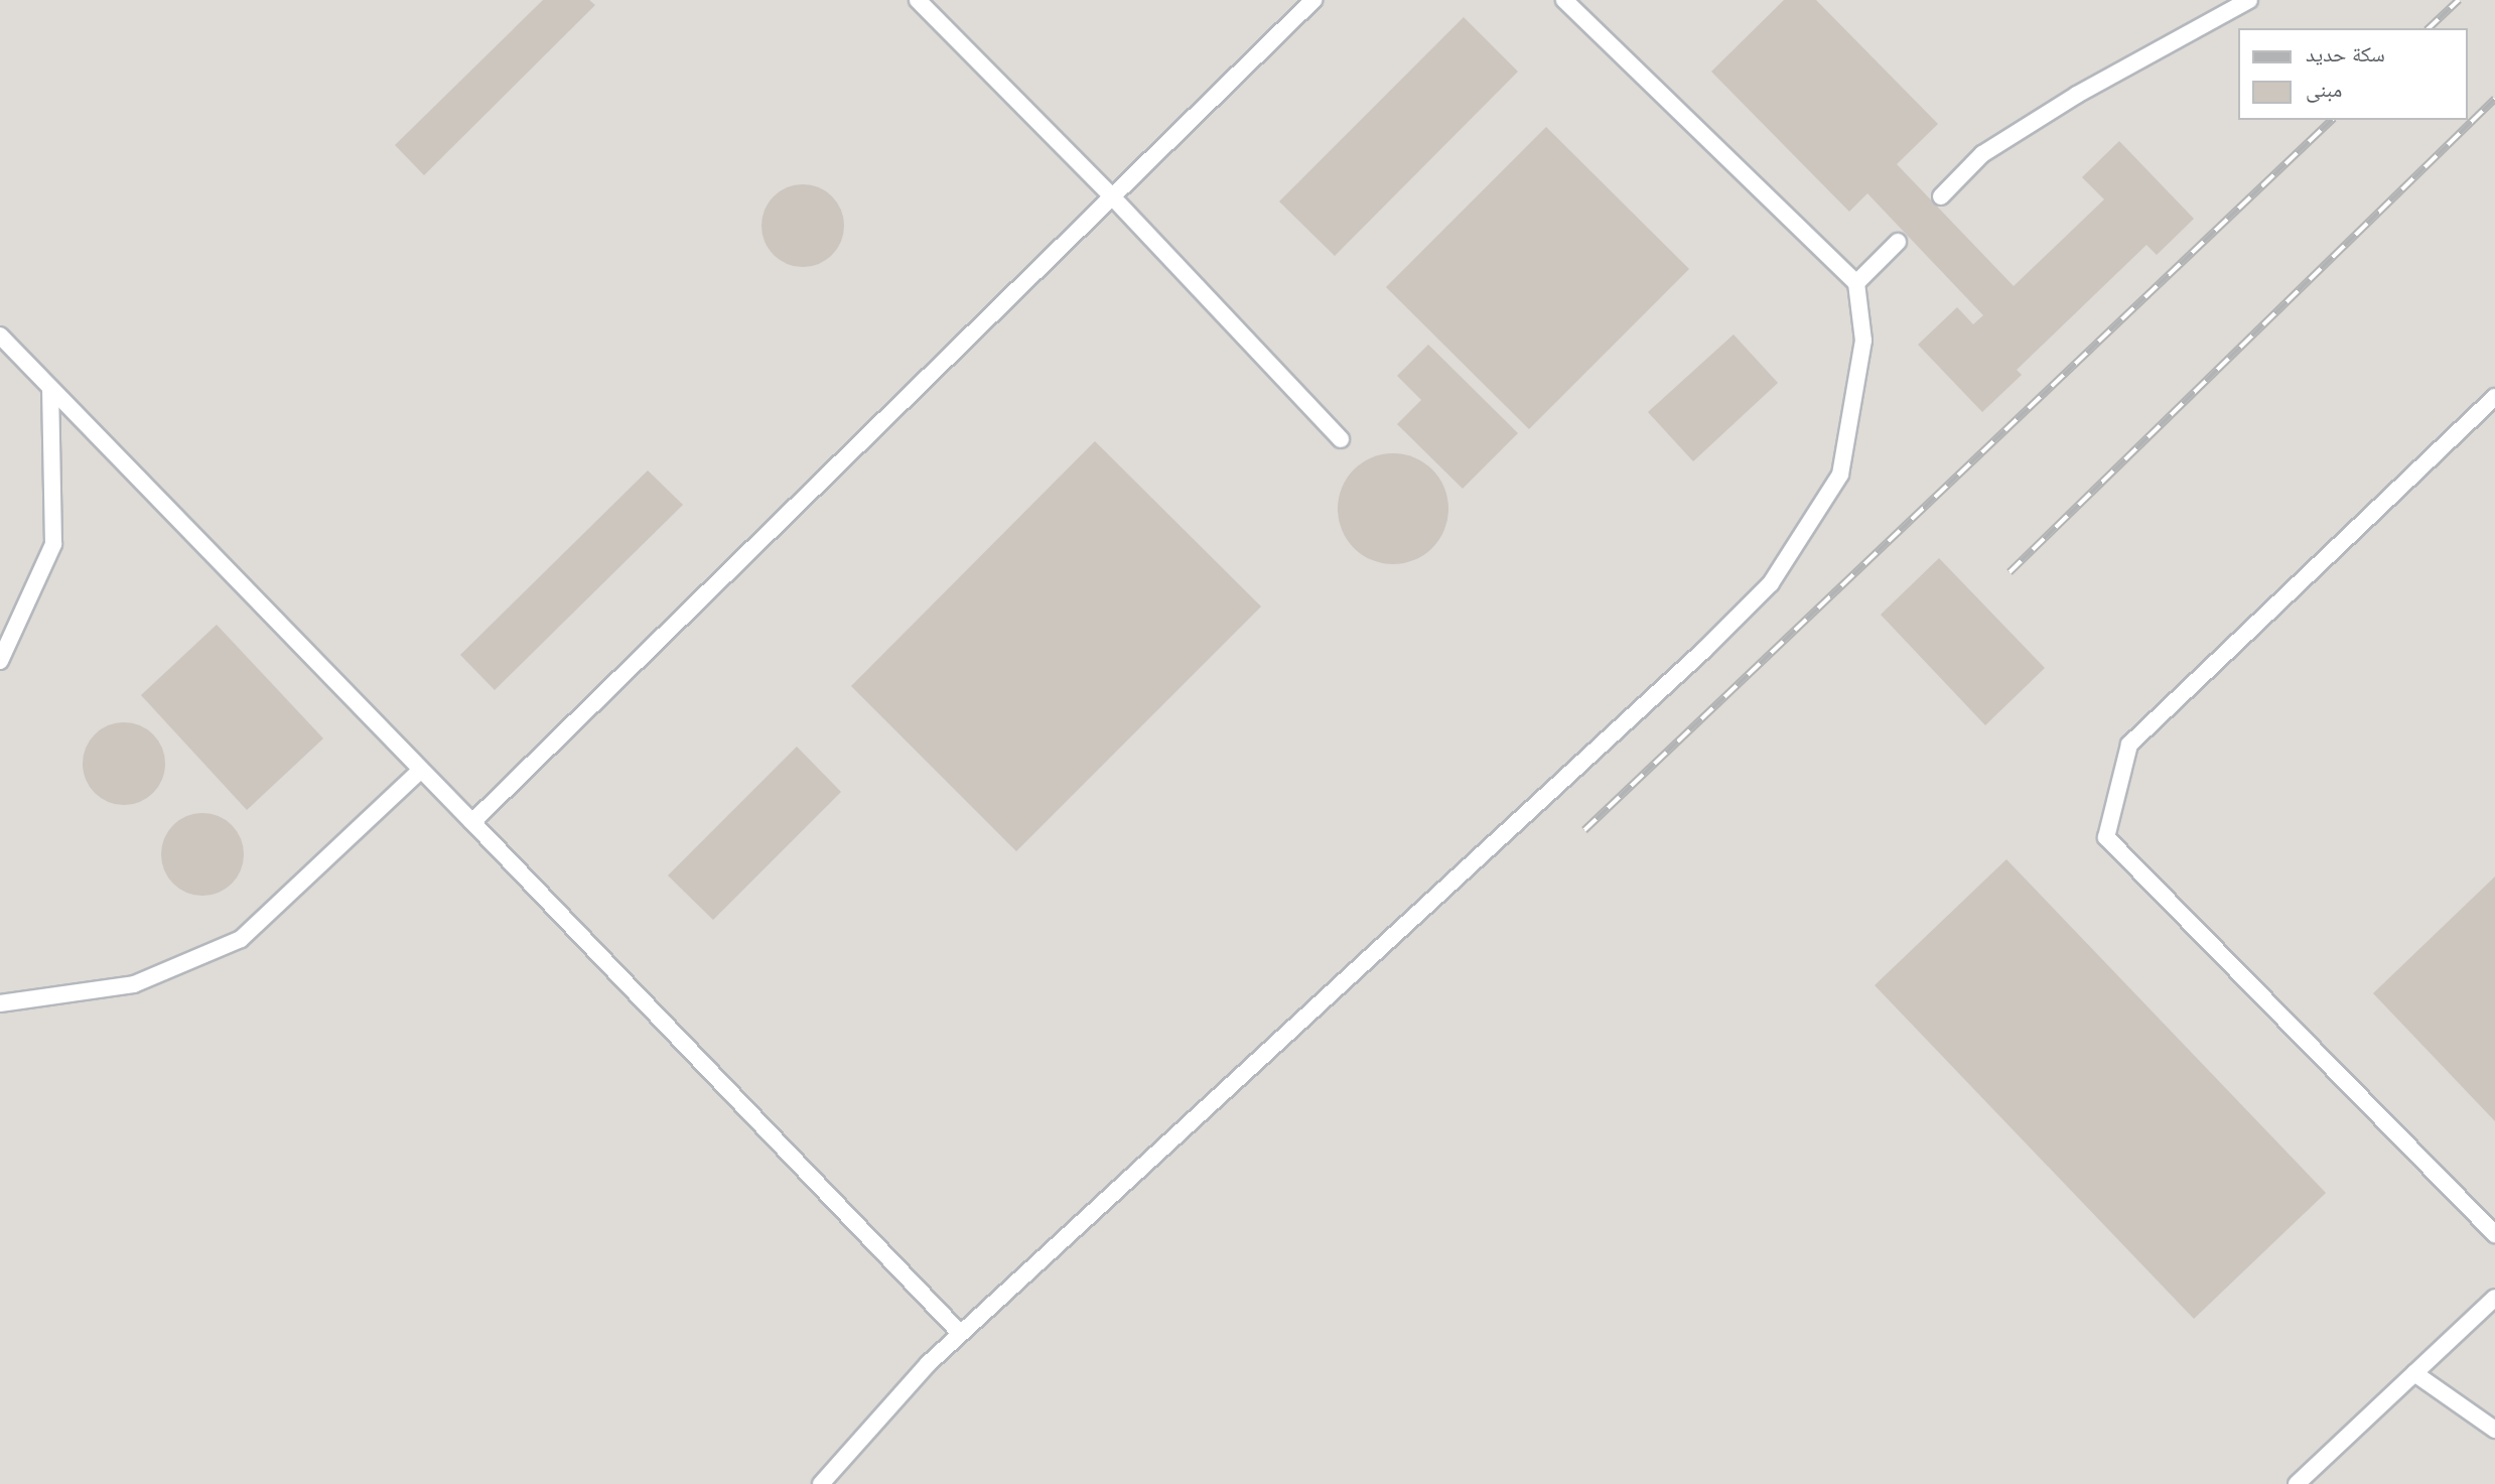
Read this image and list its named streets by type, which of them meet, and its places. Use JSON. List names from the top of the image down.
{
  "legend": ["سكة حديد", "مبنى"]
}
